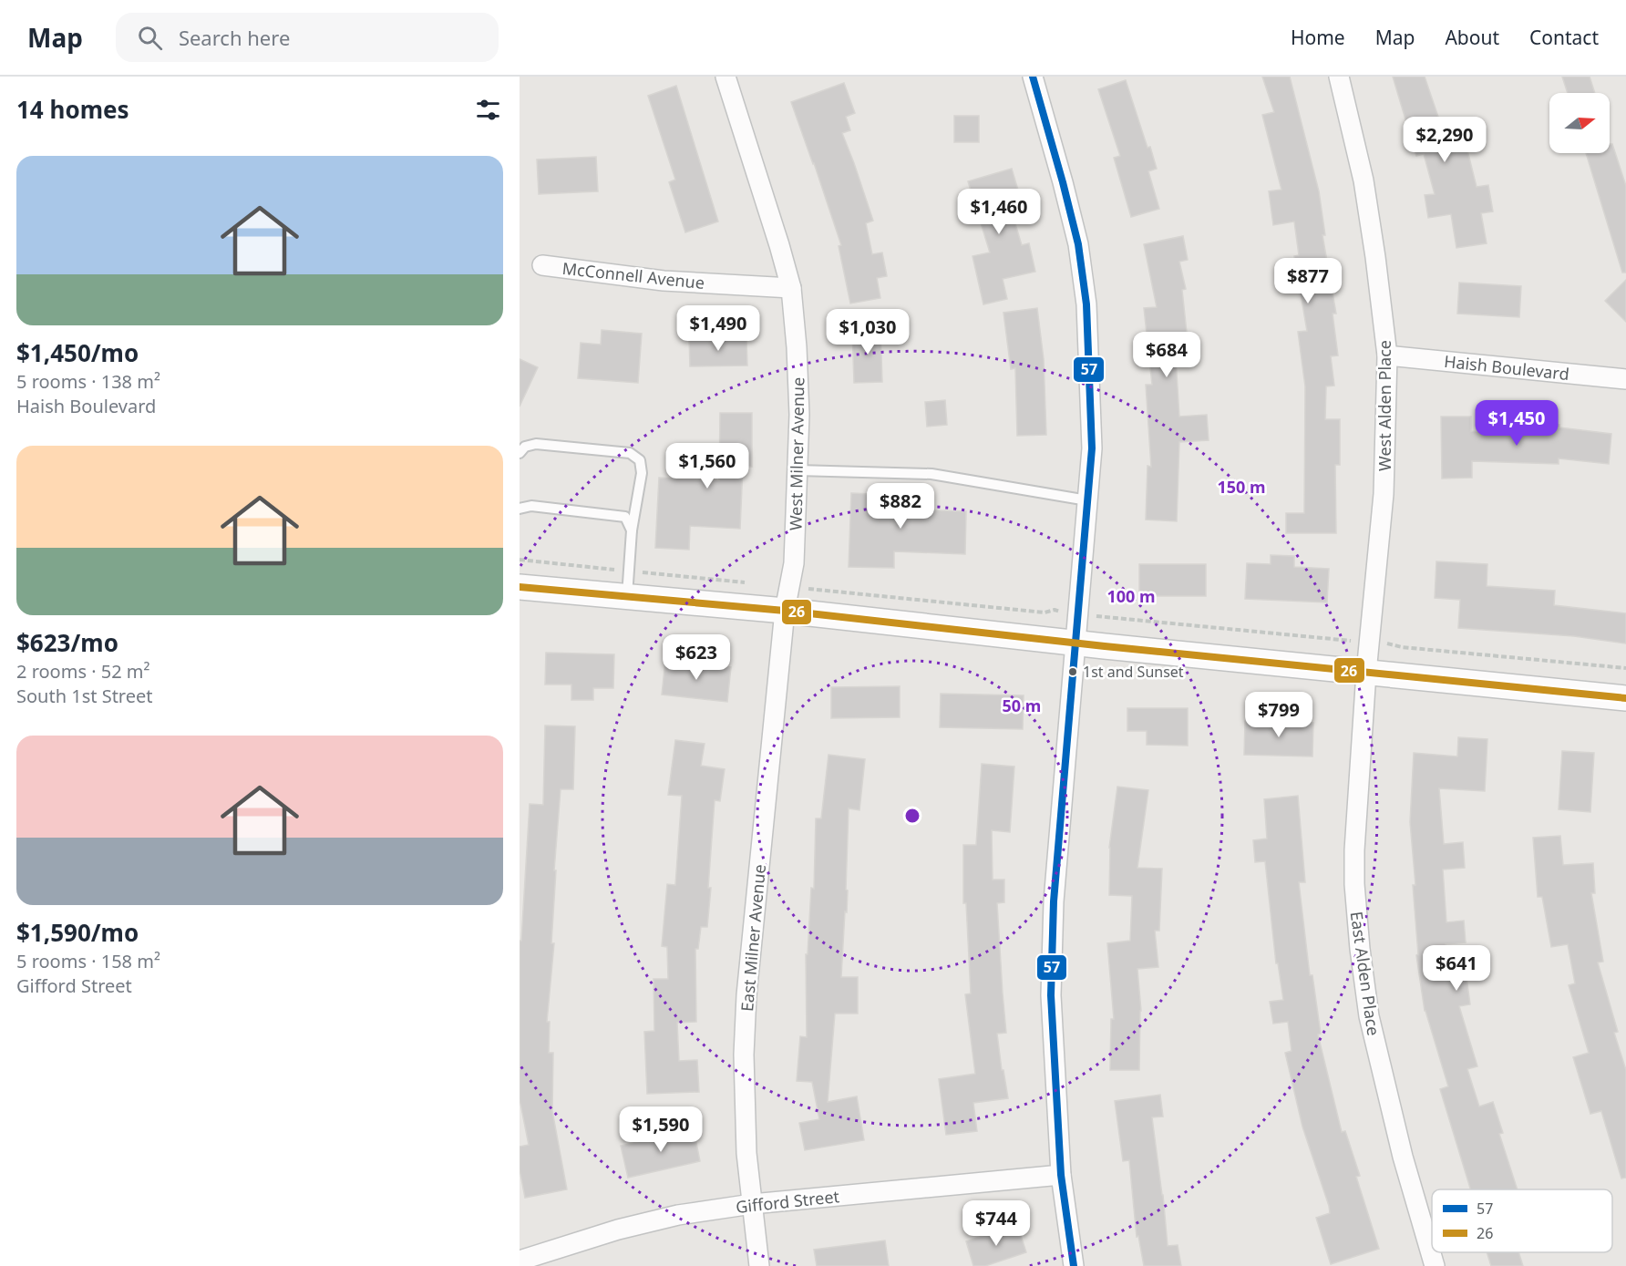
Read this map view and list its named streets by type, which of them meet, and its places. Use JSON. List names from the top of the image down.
{
  "streets": {
    "street": [
      "McConnell Avenue",
      "Haish Boulevard",
      "West Alden Place",
      "West Milner Avenue",
      "East Milner Avenue",
      "East Alden Place",
      "Gifford Street"
    ]
  },
  "crossings": [
    ["McConnell Avenue", "West Milner Avenue"],
    ["Haish Boulevard", "West Alden Place"],
    ["West Alden Place", "East Alden Place"],
    ["West Milner Avenue", "East Milner Avenue"],
    ["East Milner Avenue", "Gifford Street"]
  ],
  "places": ["1st and Sunset"],
  "lines": ["transit line 57", "transit line 26"],
  "legend": ["57", "26"],
  "north": "right",
  "page": {
    "header": "Map",
    "search": "Search here",
    "nav": [
      "Home",
      "Map",
      "About",
      "Contact"
    ],
    "heading": "14 homes",
    "price": [
      "$2,290",
      "$1,460",
      "$877",
      "$1,490",
      "$1,030",
      "$684",
      "$1,450",
      "$1,560",
      "$882",
      "$623",
      "$799",
      "$641",
      "$1,590",
      "$744"
    ],
    "list": [
      {
        "name": "$1,450/mo",
        "note": "5 rooms · 138 m² · Haish Boulevard"
      },
      {
        "name": "$623/mo",
        "note": "2 rooms · 52 m² · South 1st Street"
      },
      {
        "name": "$1,590/mo",
        "note": "5 rooms · 158 m² · Gifford Street"
      }
    ]
  },
  "rings": ["150 m", "100 m", "50 m"]
}
